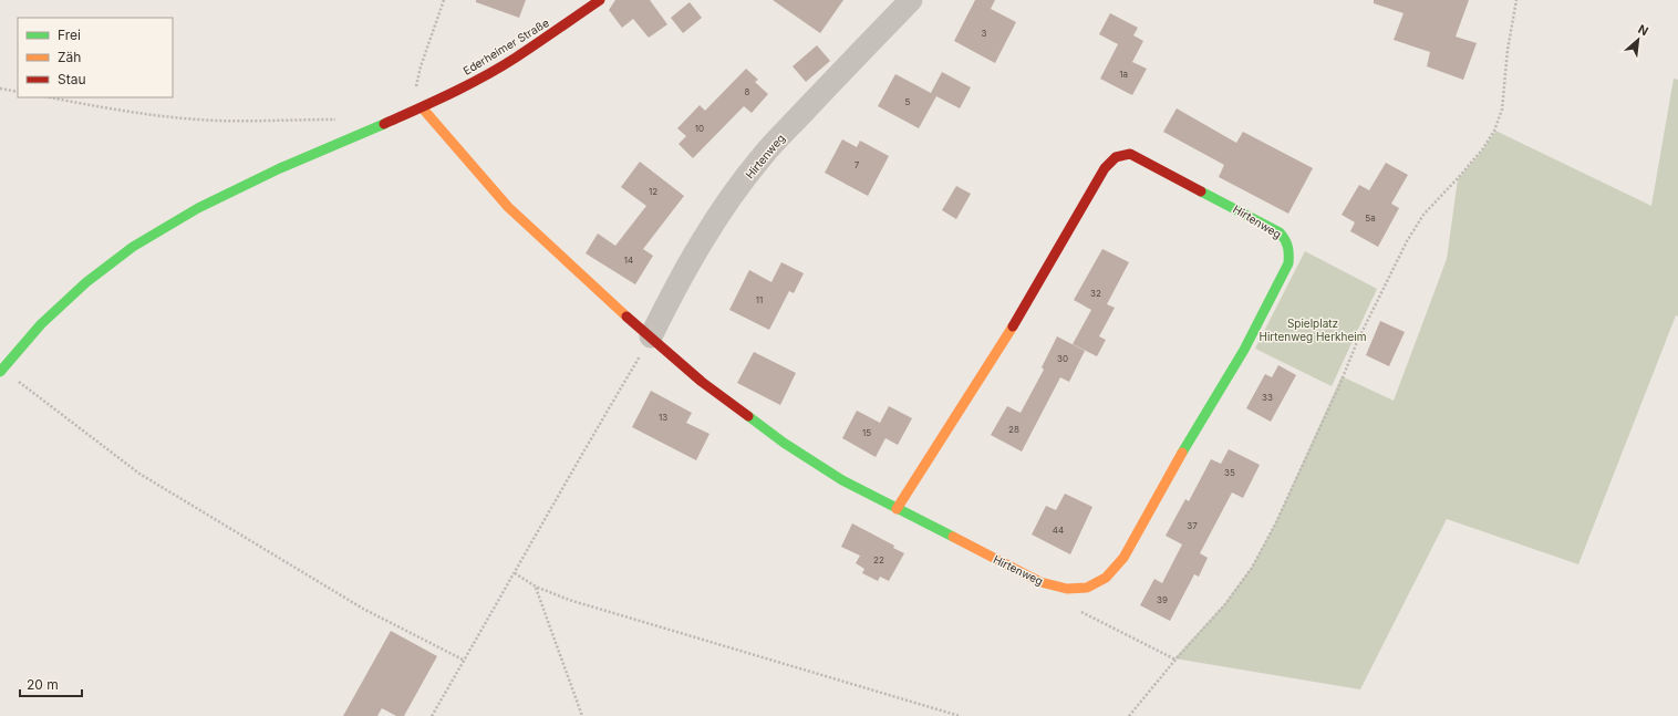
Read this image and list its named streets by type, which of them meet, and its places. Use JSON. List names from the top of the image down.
{
  "streets": {
    "street": ["Ederheimer Straße", "Hirtenweg"]
  },
  "crossings": [
    ["Ederheimer Straße", "Hirtenweg"]
  ],
  "parks": ["Spielplatz Hirtenweg Herkheim"],
  "house_numbers": [
    "3",
    "1a",
    "8",
    "5",
    "10",
    "7",
    "12",
    "5a",
    "14",
    "32",
    "11",
    "30",
    "33",
    "13",
    "28",
    "15",
    "35",
    "37",
    "44",
    "22",
    "39"
  ],
  "legend": ["Frei", "Zäh", "Stau"],
  "scale_bar": "20 m",
  "north": "top right"
}
